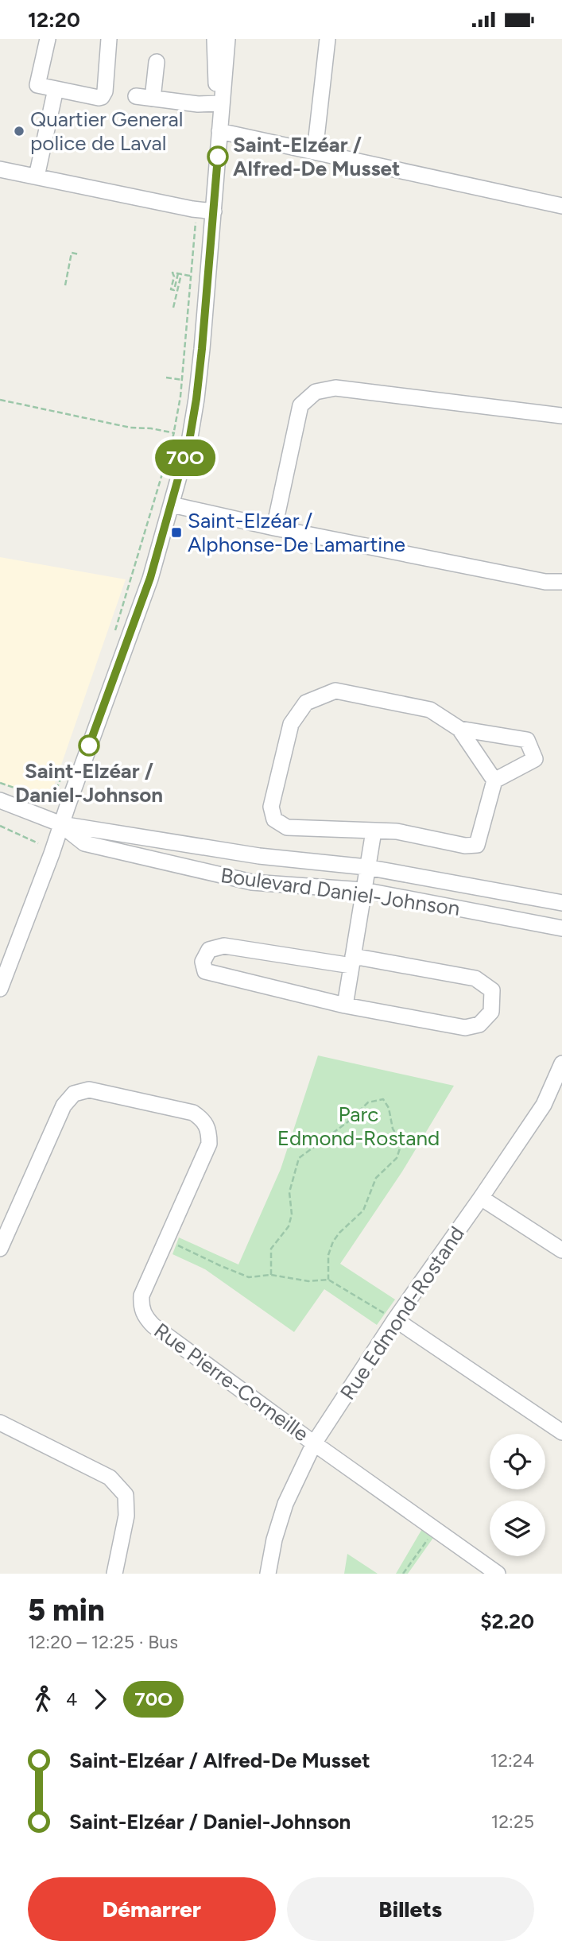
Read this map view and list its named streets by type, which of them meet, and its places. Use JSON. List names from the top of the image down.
{
  "streets": {
    "street": ["Boulevard Daniel-Johnson", "Rue Edmond-Rostand", "Rue Pierre-Corneille"]
  },
  "crossings": [
    ["Rue Edmond-Rostand", "Rue Pierre-Corneille"]
  ],
  "parks": ["Parc Edmond-Rostand"],
  "places": {
    "other": ["Quartier General police de Laval", "Saint-Elzéar / Alfred-De Musset", "Saint-Elzéar / Daniel-Johnson"],
    "transit": ["Saint-Elzéar / Alphonse-De Lamartine"]
  },
  "lines": ["bus line 70O"],
  "page": {
    "status": "12:20",
    "on_map": "70O",
    "heading": ["5 min", "12:20 – 12:25 · Bus", "$2.20"],
    "legs": ["4", "70O"],
    "list": [
      {
        "name": "Saint-Elzéar / Alfred-De Musset",
        "value": "12:24"
      },
      {
        "name": "Saint-Elzéar / Daniel-Johnson",
        "value": "12:25"
      }
    ],
    "buttons": ["Démarrer", "Billets"]
  }
}
